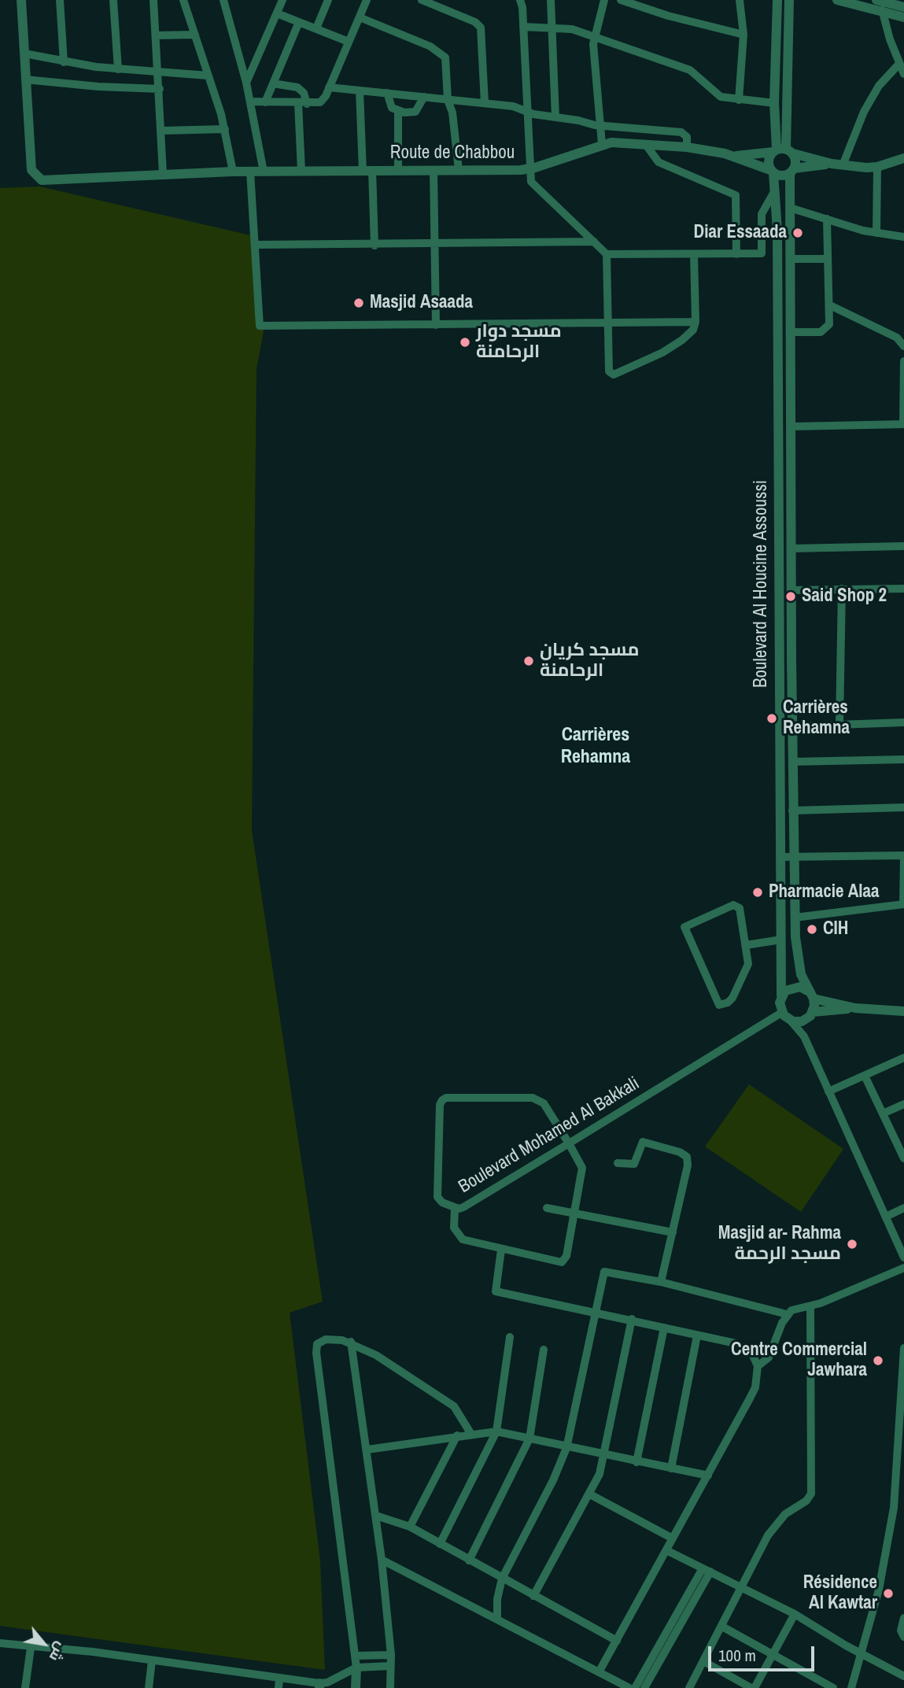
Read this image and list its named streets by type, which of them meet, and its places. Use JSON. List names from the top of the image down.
{
  "streets": {
    "street": ["Route de Chabbou", "Boulevard Al Houcine Assoussi", "Boulevard Mohamed Al Bakkali"]
  },
  "crossings": [
    ["Route de Chabbou", "Boulevard Al Houcine Assoussi"],
    ["Boulevard Al Houcine Assoussi", "Boulevard Mohamed Al Bakkali"]
  ],
  "districts": ["Carrières Rehamna"],
  "places": [
    "Diar Essaada",
    "Masjid Asaada",
    "مسجد دوار الرحامنة",
    "Said Shop 2",
    "مسجد كريان الرحامنة",
    "Carrières Rehamna",
    "Pharmacie Alaa",
    "CIH",
    "Masjid ar- Rahma مسجد الرحمة",
    "Centre Commercial Jawhara",
    "Résidence Al Kawtar"
  ],
  "scale_bar": "100 m",
  "north": "bottom right"
}
